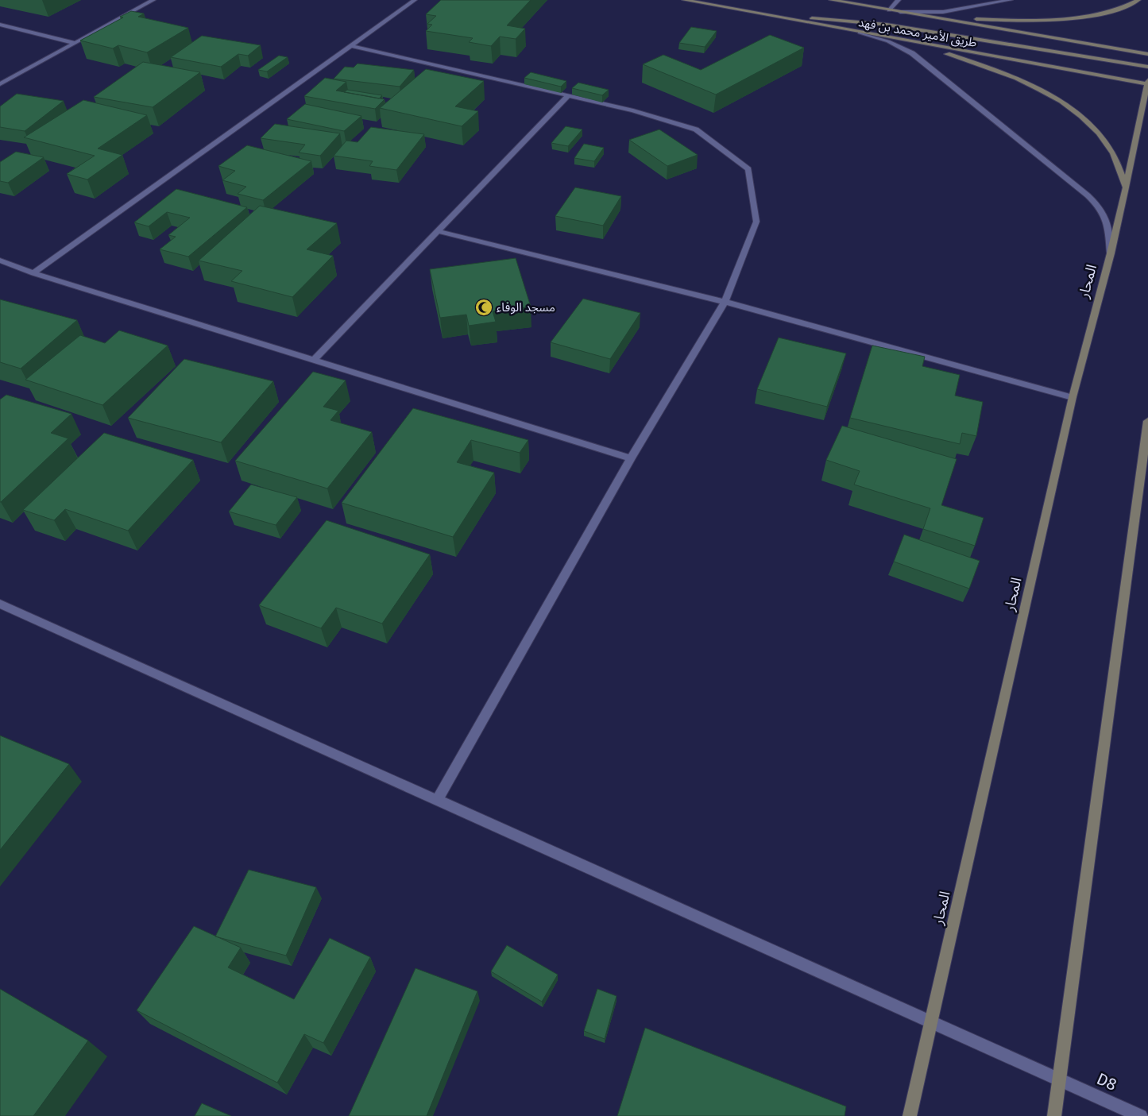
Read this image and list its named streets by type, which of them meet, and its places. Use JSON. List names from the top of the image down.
{
  "streets": {
    "street": ["طريق الأمير محمد بن فهد", "المحار", "D8"]
  },
  "crossings": [
    ["طريق الأمير محمد بن فهد", "المحار"],
    ["المحار", "D8"]
  ],
  "places": {
    "mosque": ["مسجد الوفاء"]
  }
}
